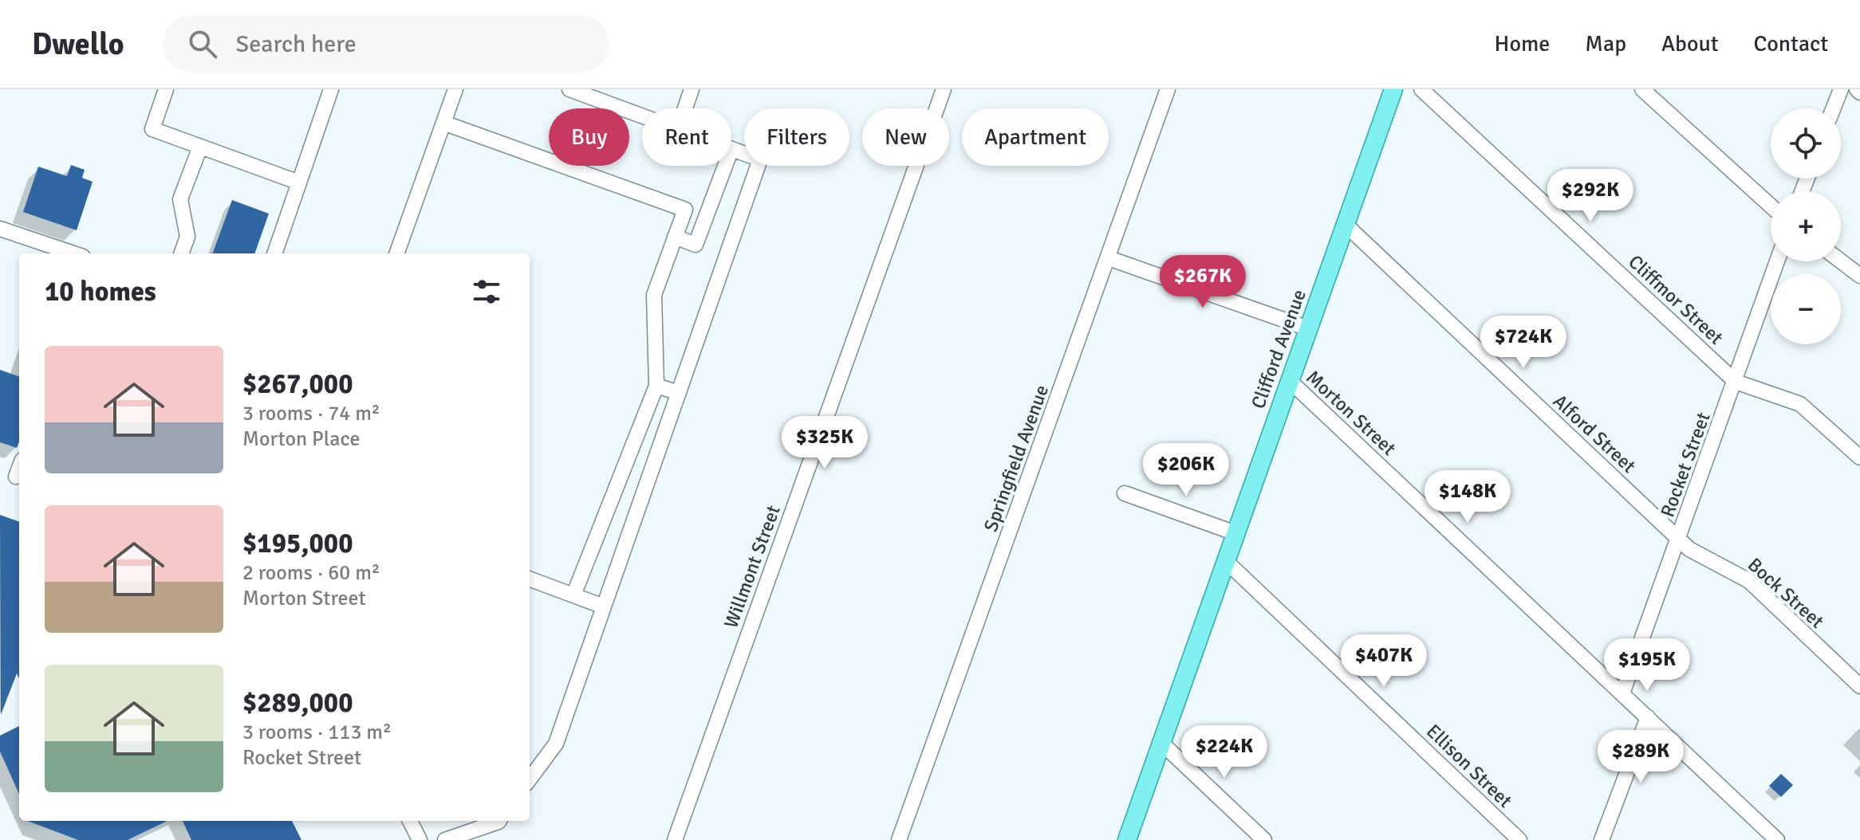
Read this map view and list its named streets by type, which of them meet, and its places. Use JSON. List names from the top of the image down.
{
  "streets": {
    "main road": ["Clifford Avenue"],
    "street": [
      "Cliffmor Street",
      "Morton Street",
      "Alford Street",
      "Springfield Avenue",
      "Rocket Street",
      "Willmont Street",
      "Bock Street",
      "Ellison Street"
    ]
  },
  "crossings": [
    ["Cliffmor Street", "Rocket Street"],
    ["Clifford Avenue", "Morton Street"],
    ["Clifford Avenue", "Alford Street"],
    ["Clifford Avenue", "Ellison Street"],
    ["Morton Street", "Rocket Street"],
    ["Alford Street", "Rocket Street"],
    ["Alford Street", "Bock Street"],
    ["Rocket Street", "Bock Street"]
  ],
  "page": {
    "header": "Dwello",
    "search": "Search here",
    "nav": [
      "Home",
      "Map",
      "About",
      "Contact"
    ],
    "map_buttons": ["+", "−"],
    "chip": [
      "Buy",
      "Rent",
      "Filters",
      "New",
      "Apartment"
    ],
    "price": [
      "$292K",
      "$267K",
      "$724K",
      "$325K",
      "$206K",
      "$148K",
      "$407K",
      "$195K",
      "$224K",
      "$289K"
    ],
    "heading": "10 homes",
    "list": [
      {
        "name": "$267,000",
        "note": "3 rooms · 74 m² · Morton Place"
      },
      {
        "name": "$195,000",
        "note": "2 rooms · 60 m² · Morton Street"
      },
      {
        "name": "$289,000",
        "note": "3 rooms · 113 m² · Rocket Street"
      }
    ]
  }
}
